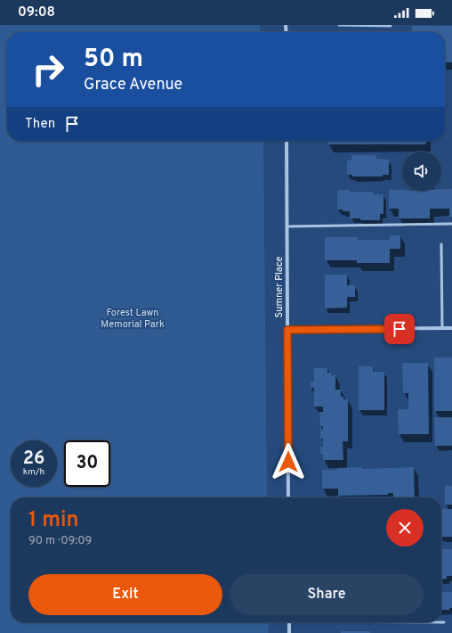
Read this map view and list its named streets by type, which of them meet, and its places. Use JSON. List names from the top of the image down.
{
  "streets": {
    "street": ["Sumner Place"]
  },
  "parks": ["Forest Lawn Memorial Park"],
  "page": {
    "status": "09:08",
    "turn": ["50 m", "Grace Avenue"],
    "then": "Then",
    "speed": "26 km/h",
    "limit": "30",
    "heading": ["1 min", "90 m · 09:09"],
    "buttons": ["Exit", "Share"]
  }
}
